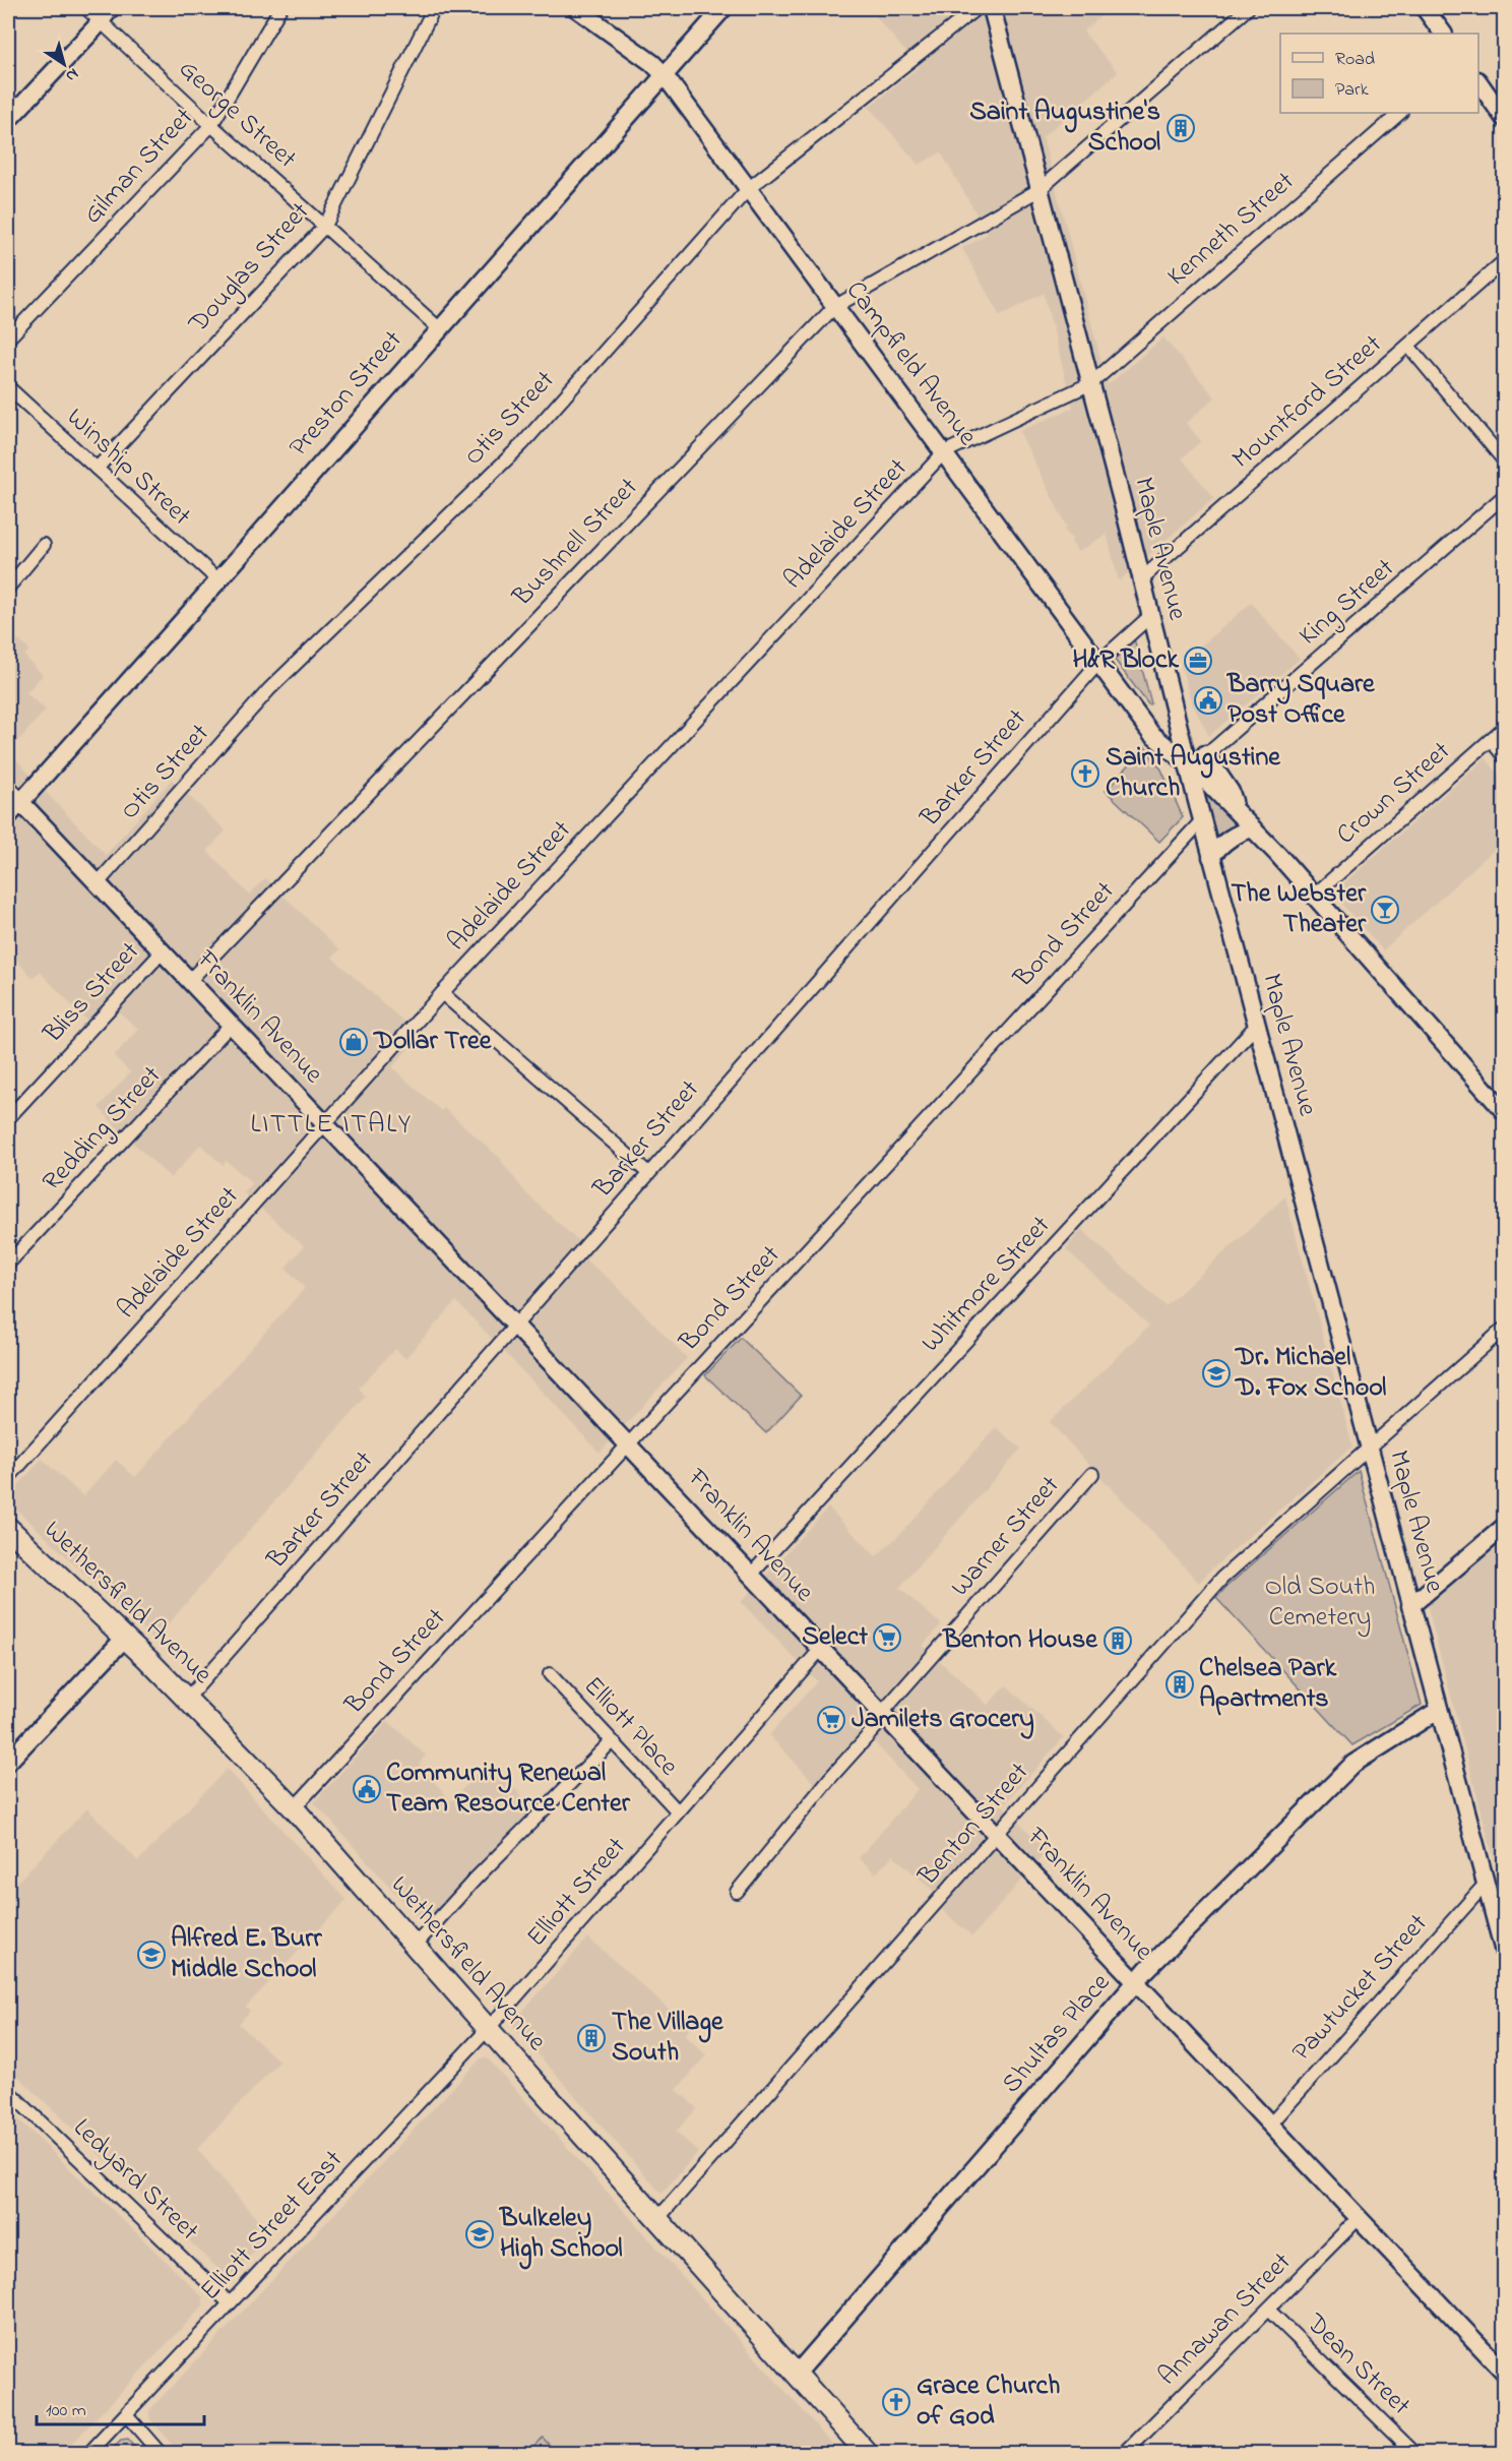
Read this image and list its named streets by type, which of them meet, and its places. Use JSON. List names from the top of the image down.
{
  "streets": {
    "main road": [
      "Campfield Avenue",
      "Preston Street",
      "Maple Avenue",
      "Franklin Avenue",
      "Wethersfield Avenue",
      "Shultas Place"
    ],
    "street": [
      "George Street",
      "Gilman Street",
      "Kenneth Street",
      "Douglas Street",
      "Mountford Street",
      "Otis Street",
      "Winship Street",
      "Adelaide Street",
      "Bushnell Street",
      "King Street",
      "Barker Street",
      "Crown Street",
      "Bond Street",
      "Bliss Street",
      "Redding Street",
      "Whitmore Street",
      "Warner Street",
      "Elliott Place",
      "Benton Street",
      "Elliott Street",
      "Pawtucket Street",
      "Ledyard Street",
      "Elliott Street East",
      "Annawan Street",
      "Dean Street"
    ]
  },
  "crossings": [
    ["George Street", "Gilman Street"],
    ["George Street", "Douglas Street"],
    ["George Street", "Preston Street"],
    ["Kenneth Street", "Adelaide Street"],
    ["Kenneth Street", "Maple Avenue"],
    ["Douglas Street", "Winship Street"],
    ["Campfield Avenue", "Preston Street"],
    ["Campfield Avenue", "Otis Street"],
    ["Campfield Avenue", "Adelaide Street"],
    ["Campfield Avenue", "Bushnell Street"],
    ["Campfield Avenue", "Maple Avenue"],
    ["Campfield Avenue", "King Street"],
    ["Campfield Avenue", "Barker Street"],
    ["Campfield Avenue", "Crown Street"],
    ["Preston Street", "Winship Street"],
    ["Preston Street", "Franklin Avenue"],
    ["Mountford Street", "Maple Avenue"],
    ["Otis Street", "Franklin Avenue"],
    ["Adelaide Street", "Maple Avenue"],
    ["Adelaide Street", "Franklin Avenue"],
    ["Bushnell Street", "Maple Avenue"],
    ["Bushnell Street", "Franklin Avenue"],
    ["Maple Avenue", "King Street"],
    ["Maple Avenue", "Barker Street"],
    ["Maple Avenue", "Bond Street"],
    ["Maple Avenue", "Whitmore Street"],
    ["Maple Avenue", "Benton Street"],
    ["Maple Avenue", "Pawtucket Street"],
    ["Maple Avenue", "Shultas Place"],
    ["Barker Street", "Franklin Avenue"],
    ["Barker Street", "Wethersfield Avenue"],
    ["Bond Street", "Franklin Avenue"],
    ["Bond Street", "Wethersfield Avenue"],
    ["Bliss Street", "Franklin Avenue"],
    ["Franklin Avenue", "Redding Street"],
    ["Franklin Avenue", "Whitmore Street"],
    ["Franklin Avenue", "Warner Street"],
    ["Franklin Avenue", "Benton Street"],
    ["Franklin Avenue", "Elliott Street"],
    ["Franklin Avenue", "Pawtucket Street"],
    ["Franklin Avenue", "Shultas Place"],
    ["Franklin Avenue", "Annawan Street"],
    ["Wethersfield Avenue", "Benton Street"],
    ["Wethersfield Avenue", "Elliott Street"],
    ["Wethersfield Avenue", "Shultas Place"],
    ["Wethersfield Avenue", "Elliott Street East"],
    ["Elliott Place", "Elliott Street"],
    ["Elliott Street", "Elliott Street East"],
    ["Ledyard Street", "Elliott Street East"],
    ["Annawan Street", "Dean Street"]
  ],
  "districts": ["LITTLE ITALY"],
  "parks": ["Old South Cemetery"],
  "places": {
    "building": [
      "Saint Augustine's School",
      "Benton House",
      "Chelsea Park Apartments",
      "The Village South"
    ],
    "office": ["H&R Block"],
    "public building": ["Barry Square Post Office", "Community Renewal Team Resource Center"],
    "church": ["Saint Augustine Church", "Grace Church of God"],
    "bar": ["The Webster Theater"],
    "shop": ["Dollar Tree"],
    "school or university": ["Dr. Michael D. Fox School", "Alfred E. Burr Middle School", "Bulkeley High School"],
    "supermarket": ["Select", "Jamilets Grocery"]
  },
  "legend": ["Road", "Park"],
  "scale_bar": "100 m",
  "north": "bottom right"
}
